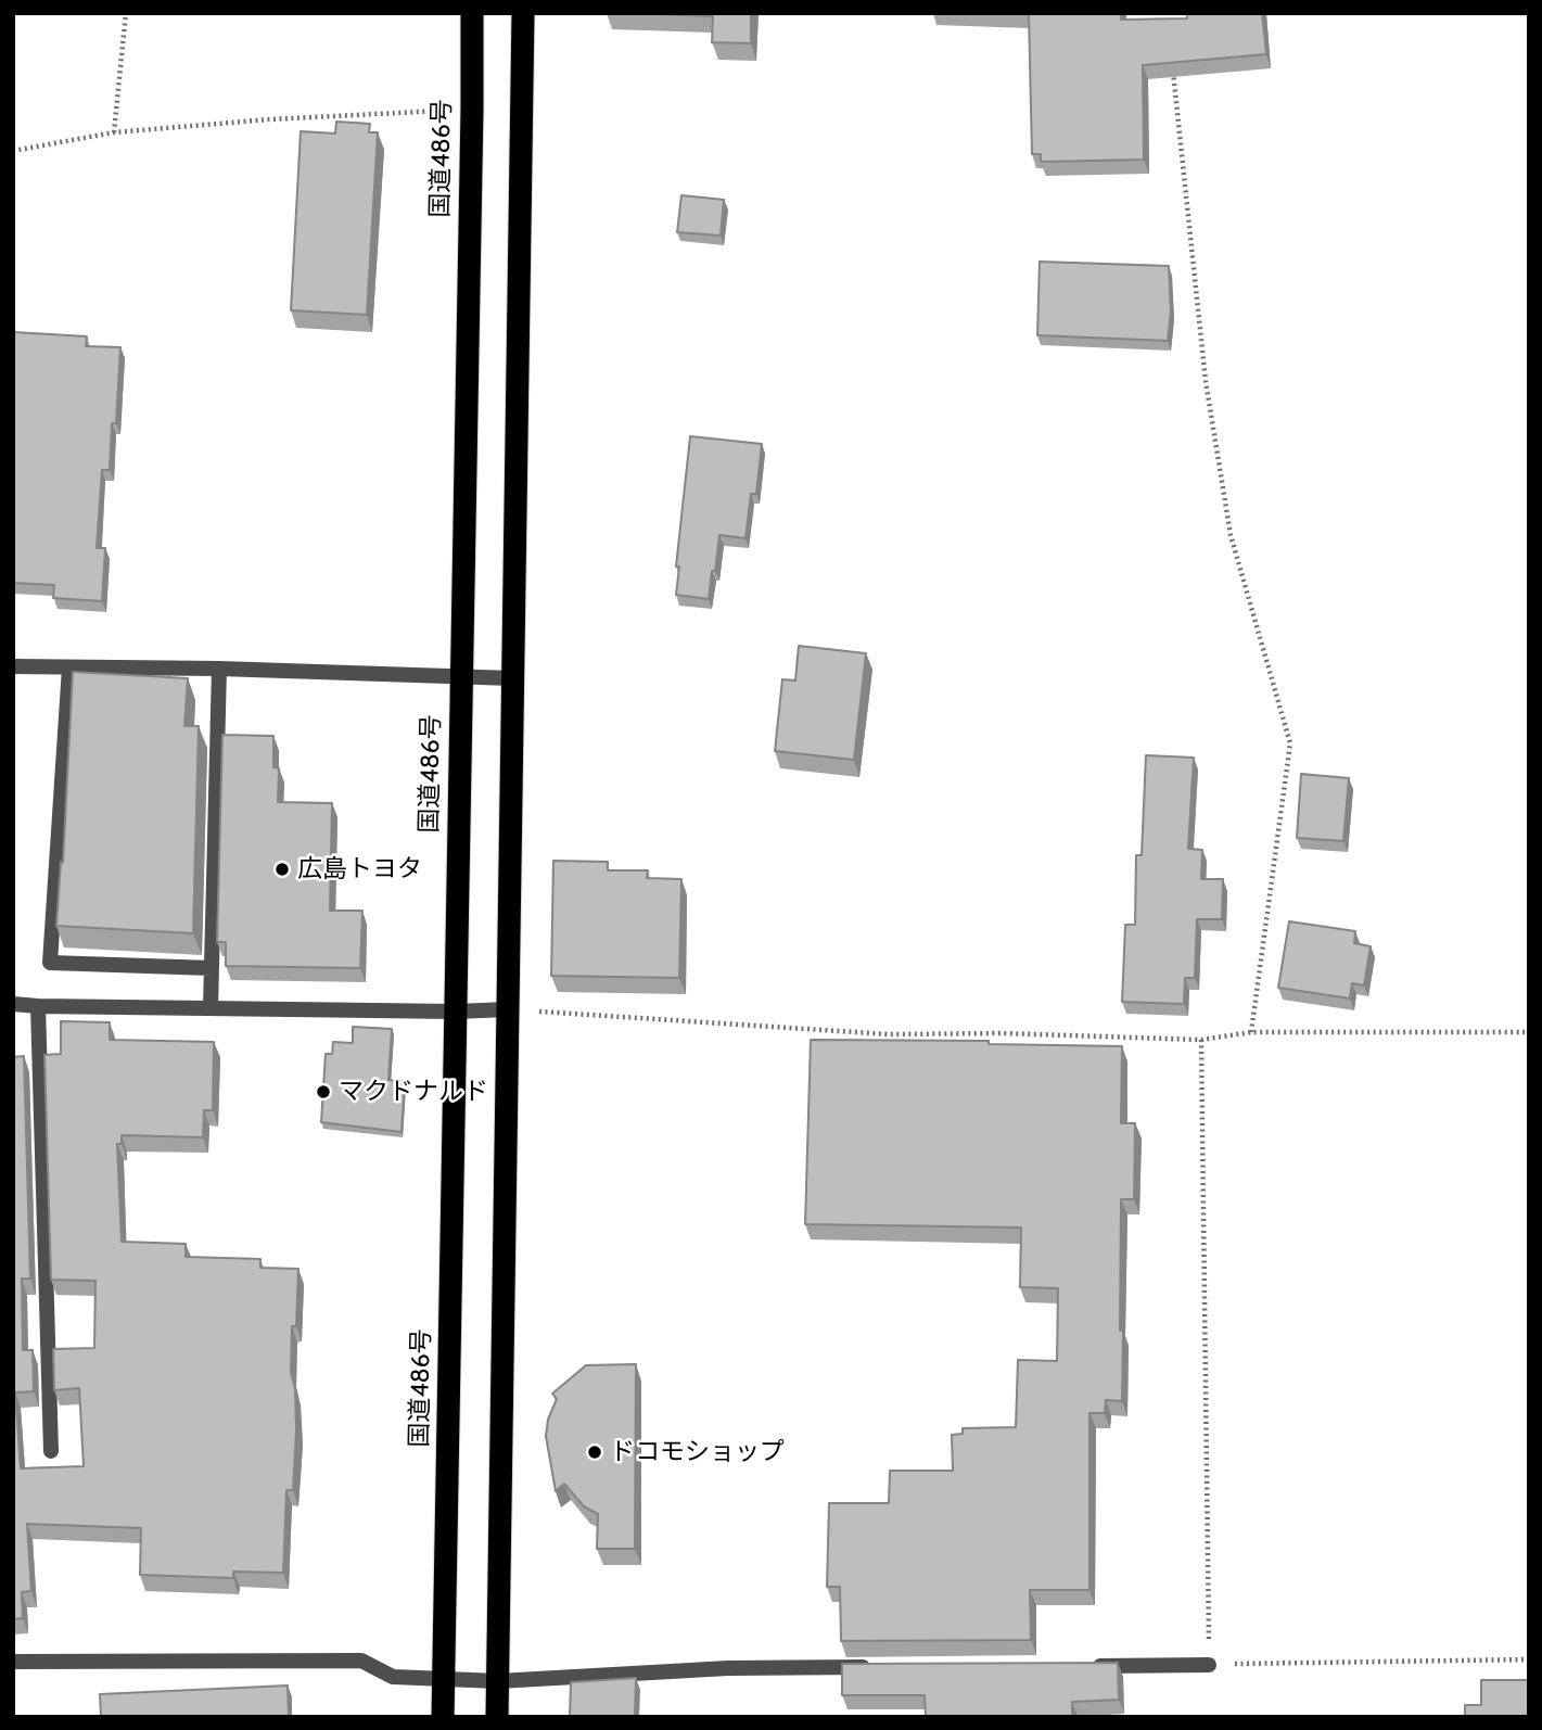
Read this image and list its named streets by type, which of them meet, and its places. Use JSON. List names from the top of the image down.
{
  "streets": {
    "highway": ["国道486号"]
  },
  "places": ["広島トヨタ", "マクドナルド", "ドコモショップ"]
}
